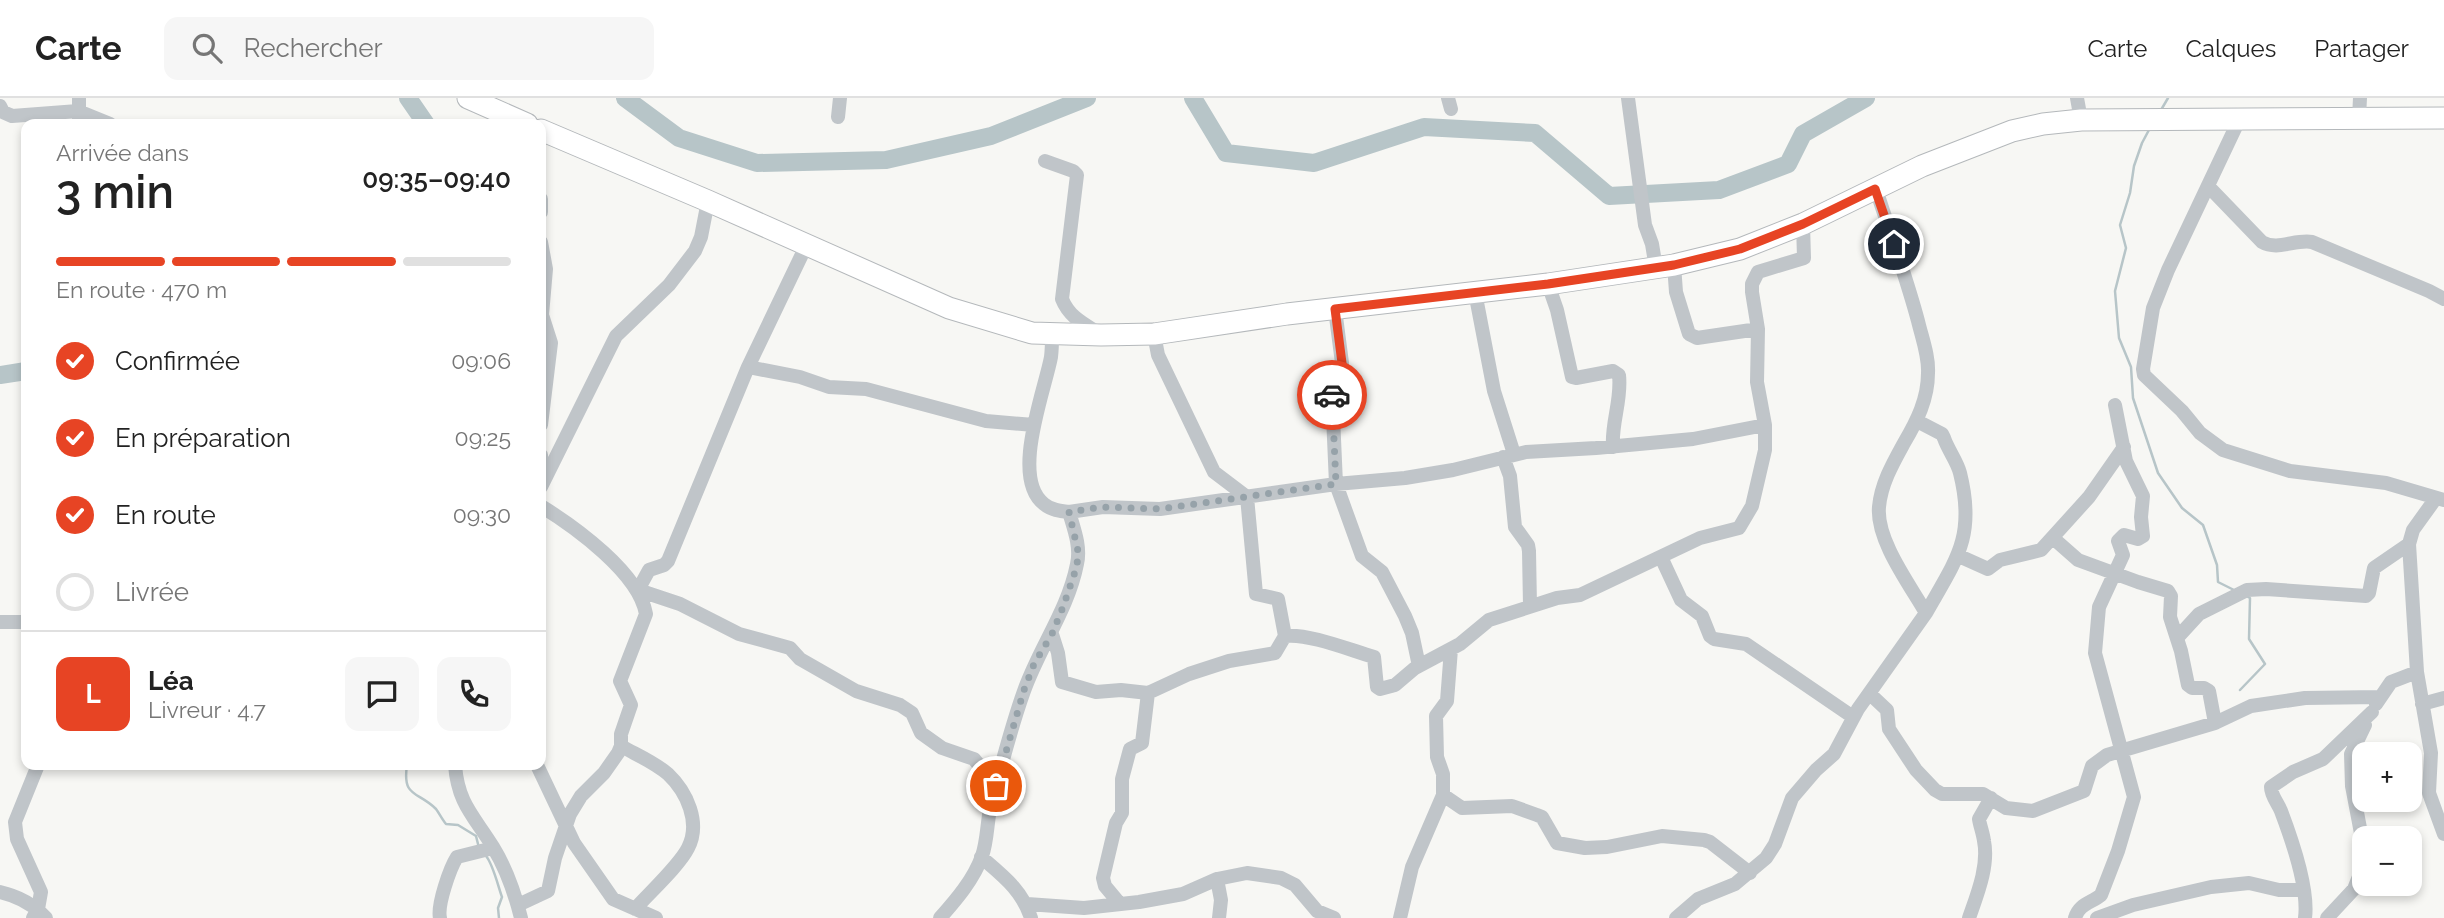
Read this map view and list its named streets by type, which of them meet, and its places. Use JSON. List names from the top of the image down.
{
  "page": {
    "header": "Carte",
    "search": "Rechercher",
    "nav": ["Carte", "Calques", "Partager"],
    "heading": ["3 min", "Arrivée dans", "09:35–09:40"],
    "panel": ["Léa", "Livreur · 4.7"],
    "bar": "En route · 470 m",
    "list": [
      ["Confirmée", "09:06"],
      ["En préparation", "09:25"],
      ["En route", "09:30"],
      "Livrée"
    ],
    "round": "L",
    "map_buttons": ["+", "−"]
  }
}
